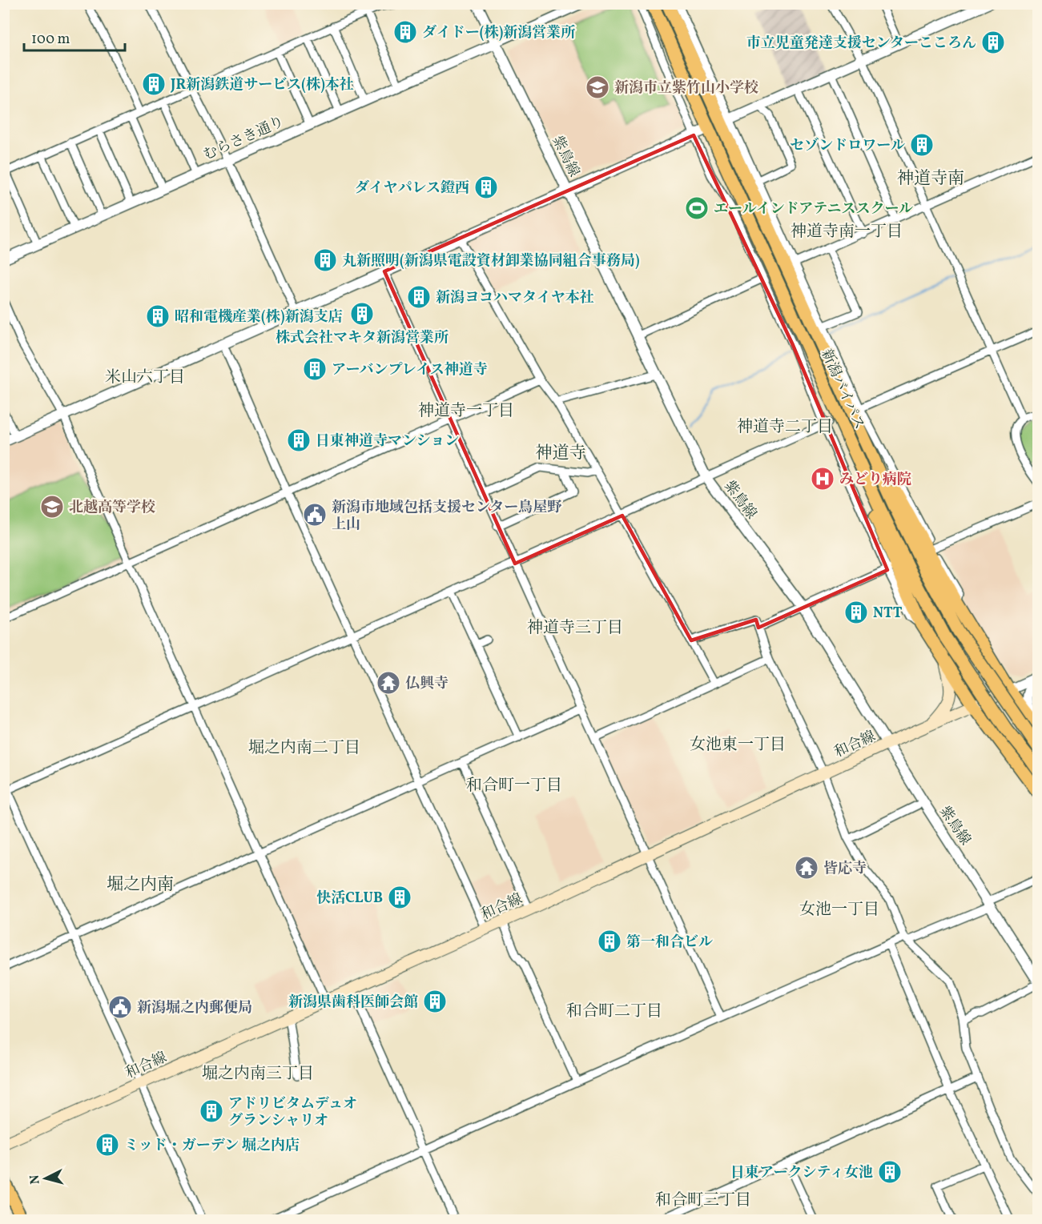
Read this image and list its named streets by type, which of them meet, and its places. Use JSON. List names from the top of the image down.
{
  "streets": {
    "main road": ["新潟バイパス", "和合線"],
    "street": ["むらさき通り", "紫鳥線"]
  },
  "crossings": [
    ["むらさき通り", "紫鳥線"],
    ["紫鳥線", "和合線"]
  ],
  "districts": [
    "神道寺南",
    "神道寺南一丁目",
    "米山六丁目",
    "神道寺一丁目",
    "神道寺二丁目",
    "神道寺",
    "神道寺三丁目",
    "女池東一丁目",
    "堀之内南二丁目",
    "和合町一丁目",
    "堀之内南",
    "女池一丁目",
    "和合町二丁目",
    "堀之内南三丁目",
    "和合町三丁目"
  ],
  "places": {
    "building": [
      "ダイドー(株)新潟営業所",
      "市立児童発達支援センターこころん",
      "JR新潟鉄道サービス(株)本社",
      "セゾンドロワール",
      "ダイヤパレス鐙西",
      "丸新照明(新潟県電設資材卸業協同組合事務局)",
      "新潟ヨコハマタイヤ本社",
      "株式会社マキタ新潟営業所",
      "昭和電機産業(株)新潟支店",
      "アーバンプレイス神道寺",
      "日東神道寺マンション",
      "NTT",
      "快活CLUB",
      "第一和合ビル",
      "新潟県歯科医師会館",
      "アドリビタムデュオ グランシャリオ",
      "ミッド・ガーデン 堀之内店",
      "日東アークシティ女池"
    ],
    "school or university": ["新潟市立紫竹山小学校", "北越高等学校"],
    "sports": ["エールインドアテニススクール"],
    "hospital": ["みどり病院"],
    "public building": ["新潟市地域包括支援センター鳥屋野 上山", "新潟堀之内郵便局"],
    "temple": ["仏興寺", "皆応寺"]
  },
  "scale_bar": "100 m",
  "north": "left"
}
